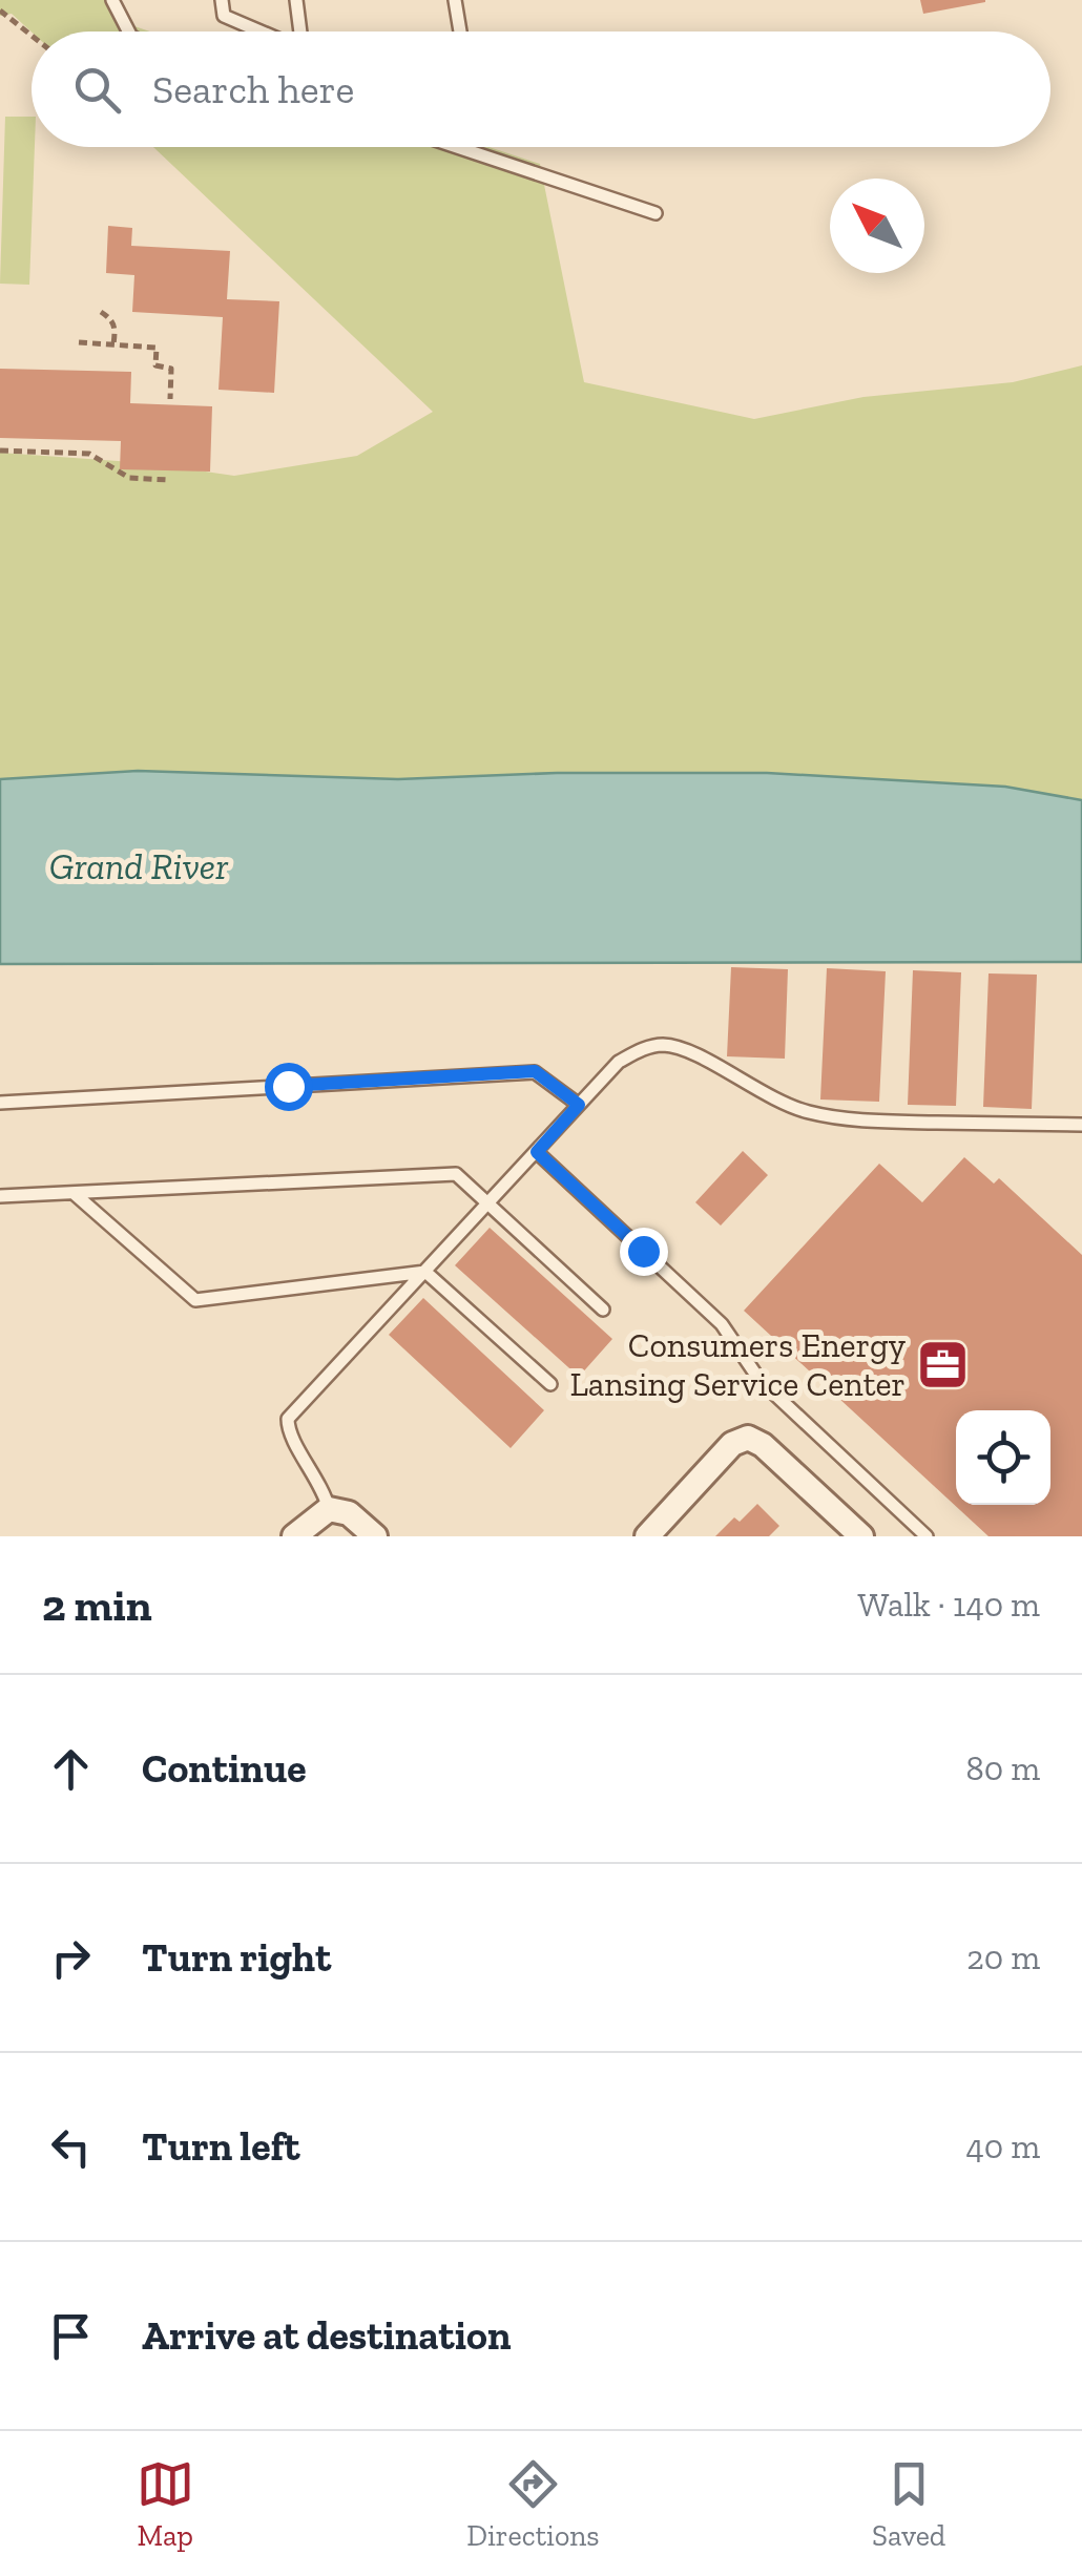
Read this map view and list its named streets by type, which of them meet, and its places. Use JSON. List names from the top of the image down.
{
  "water": ["Grand River"],
  "places": {
    "office": ["Consumers Energy Lansing Service Center"]
  },
  "north": "top left",
  "page": {
    "search": "Search here",
    "heading": ["2 min", "Walk · 140 m"],
    "list": [
      ["Continue", "80 m"],
      ["Turn right", "20 m"],
      ["Turn left", "40 m"],
      "Arrive at destination"
    ],
    "nav": ["Map", "Directions", "Saved"]
  }
}
